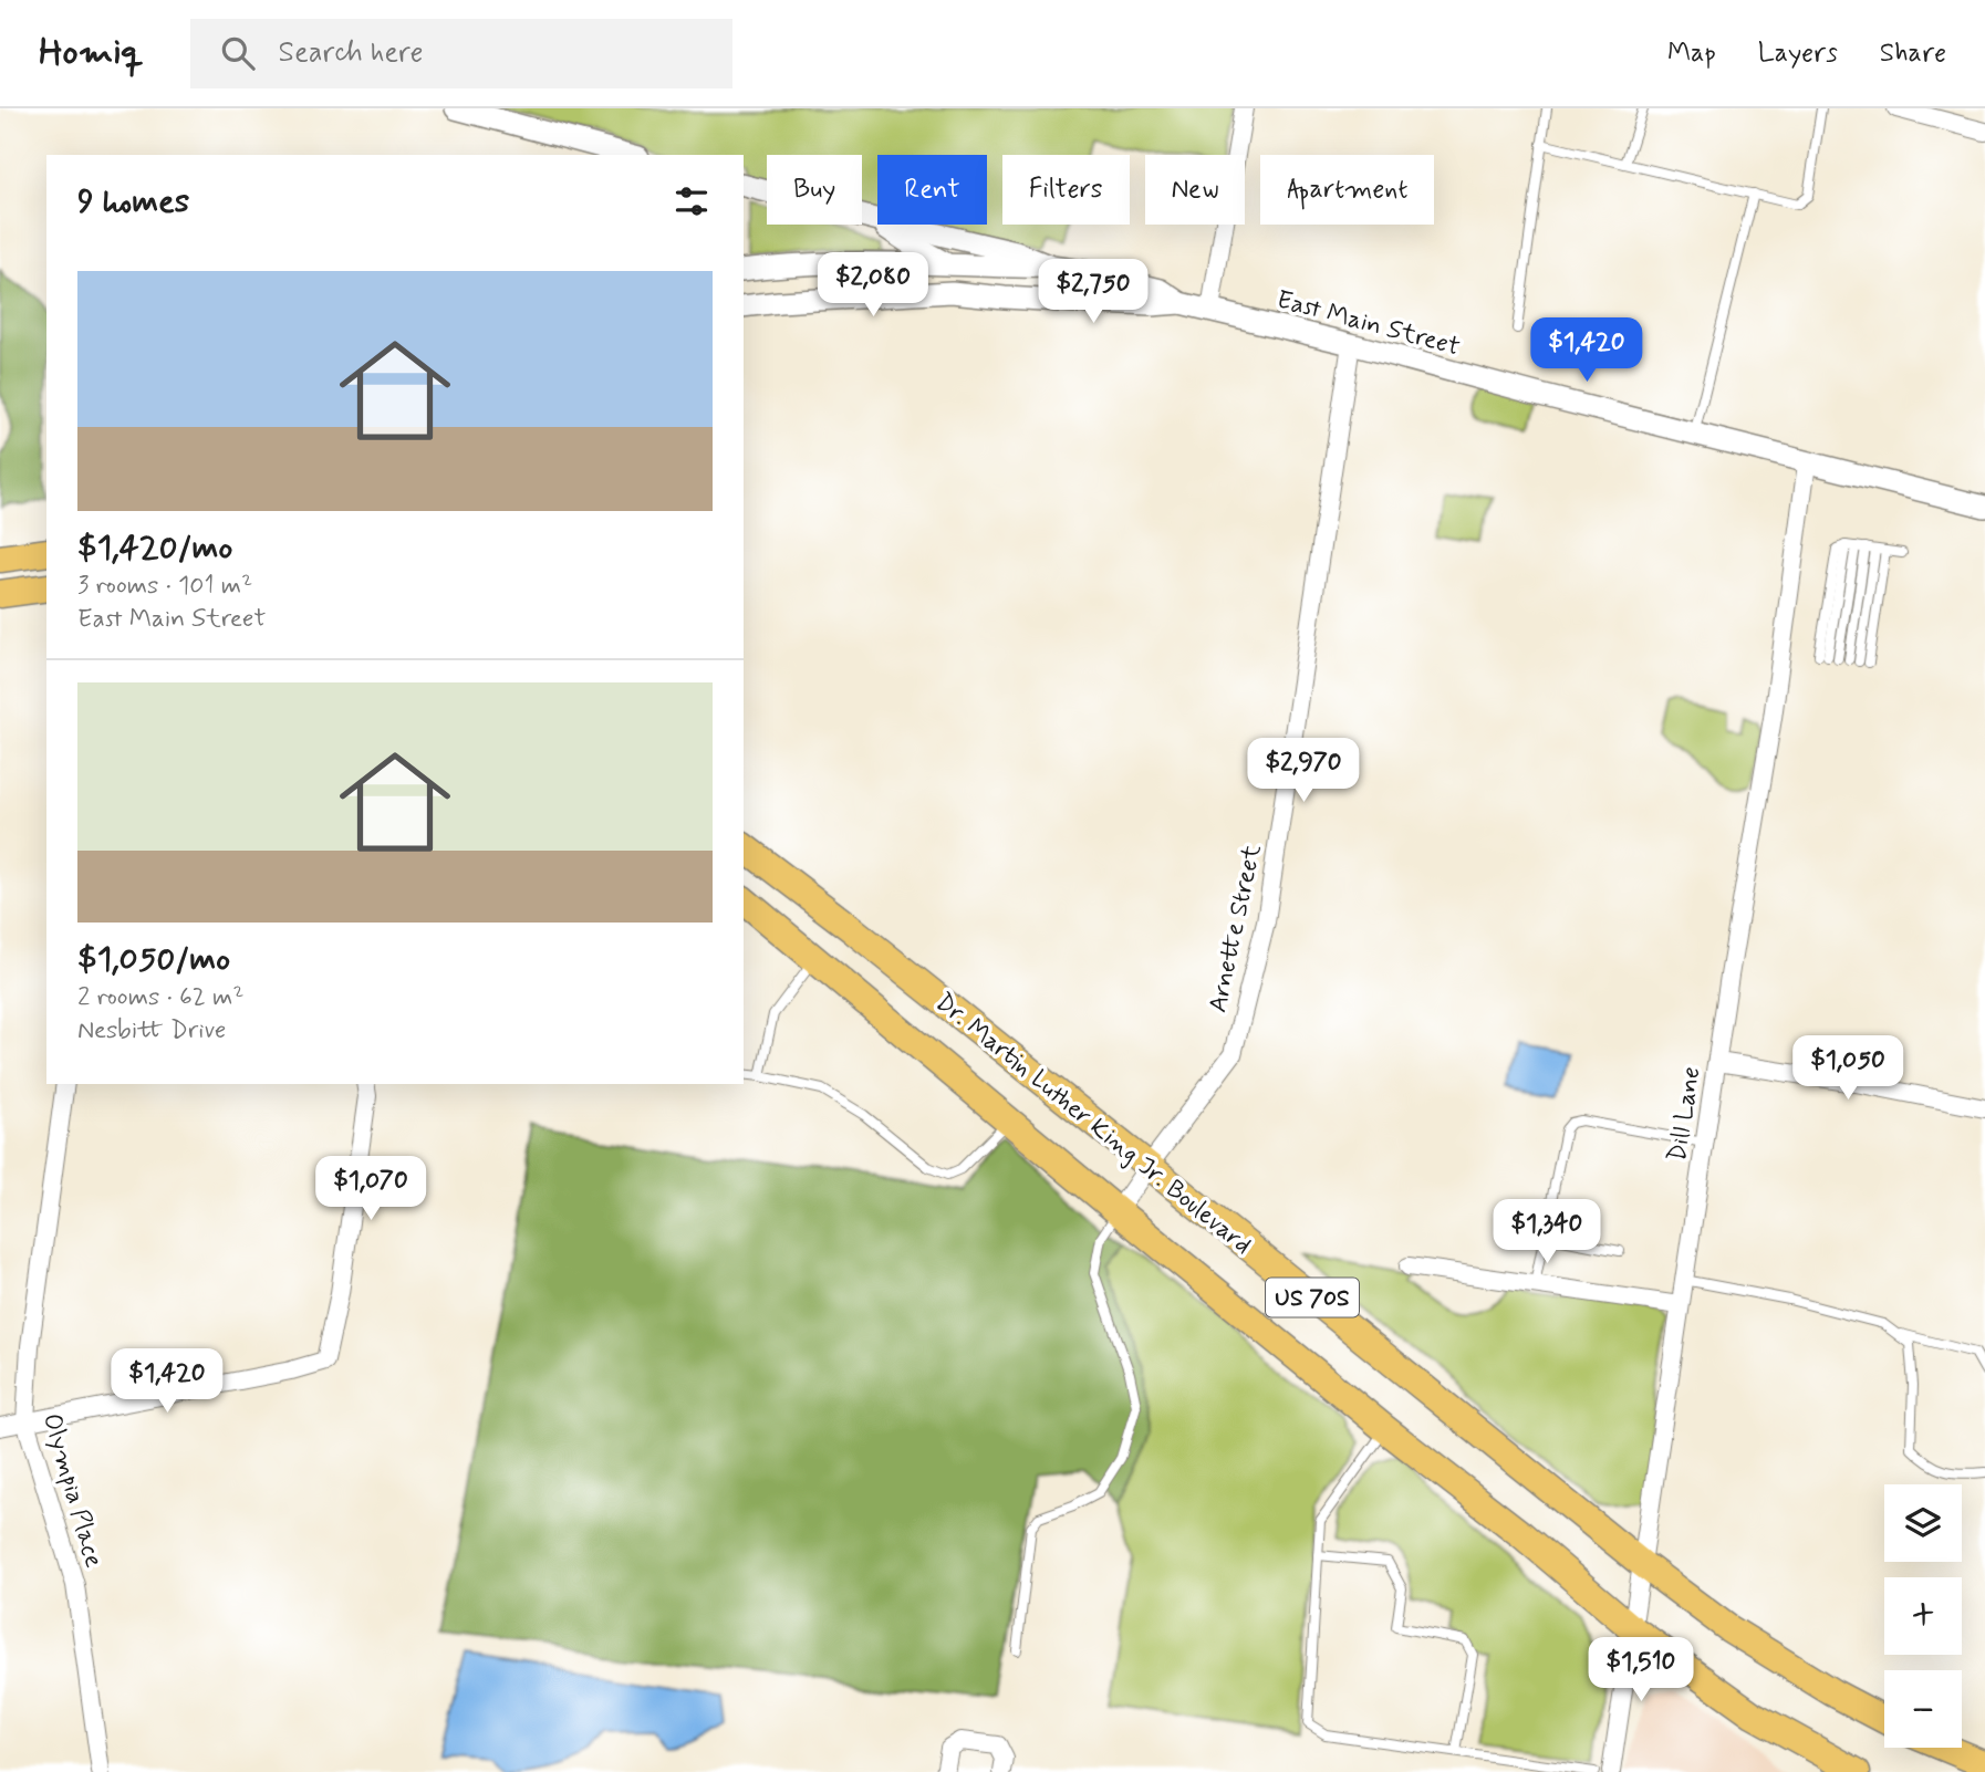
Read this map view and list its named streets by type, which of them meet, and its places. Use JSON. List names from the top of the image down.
{
  "streets": {
    "main road": ["Dr. Martin Luther King Jr. Boulevard", "US 70S"],
    "street": [
      "East Main Street",
      "Arnette Street",
      "Dill Lane",
      "Olympia Place"
    ]
  },
  "crossings": [
    ["East Main Street", "Arnette Street"],
    ["East Main Street", "Dill Lane"],
    ["Arnette Street", "Dr. Martin Luther King Jr. Boulevard"],
    ["Dill Lane", "Dr. Martin Luther King Jr. Boulevard"]
  ],
  "page": {
    "header": "Homiq",
    "search": "Search here",
    "nav": ["Map", "Layers", "Share"],
    "chip": [
      "Buy",
      "Rent",
      "Filters",
      "New",
      "Apartment"
    ],
    "heading": "9 homes",
    "list": [
      {
        "name": "$1,420/mo",
        "note": "3 rooms · 101 m² · East Main Street"
      },
      {
        "name": "$1,050/mo",
        "note": "2 rooms · 62 m² · Nesbitt Drive"
      }
    ],
    "price": [
      "$2,080",
      "$2,750",
      "$1,420",
      "$2,970",
      "$1,050",
      "$1,070",
      "$1,340",
      "$1,420",
      "$1,510"
    ],
    "map_buttons": ["+", "−"]
  }
}
